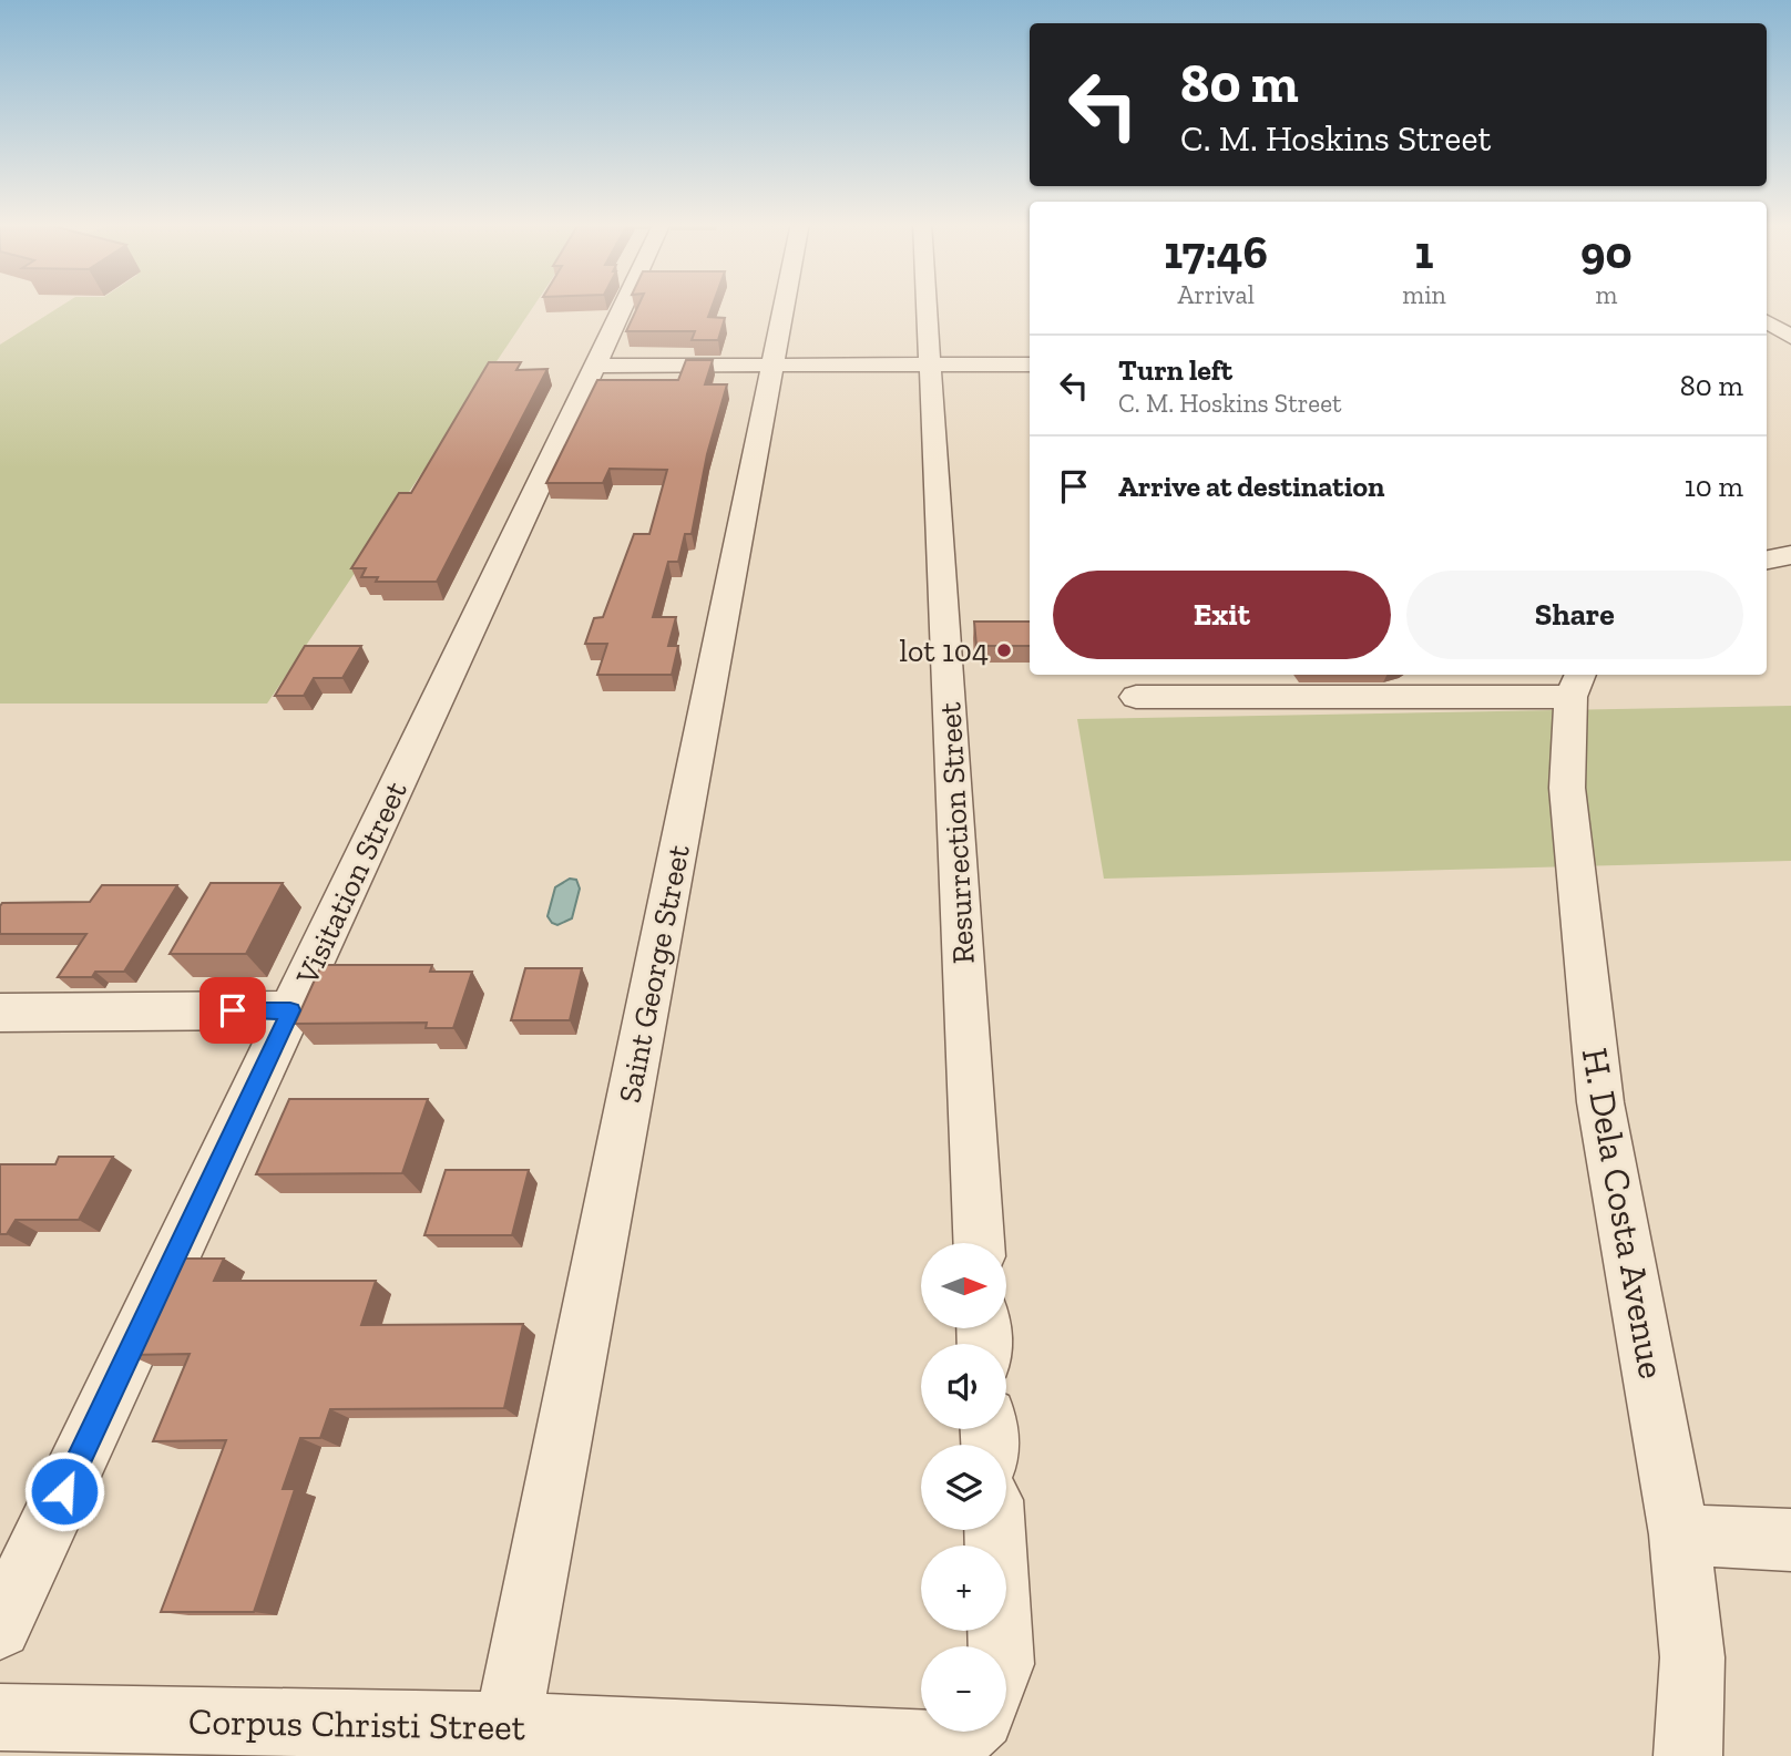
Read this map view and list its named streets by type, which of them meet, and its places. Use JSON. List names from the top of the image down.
{
  "streets": {
    "street": [
      "Resurrection Street",
      "Visitation Street",
      "Saint George Street",
      "H. Dela Costa Avenue",
      "Corpus Christi Street"
    ]
  },
  "crossings": [
    ["Saint George Street", "Corpus Christi Street"]
  ],
  "places": ["lot 104"],
  "north": "right",
  "page": {
    "turn": ["80 m", "C. M. Hoskins Street"],
    "eta": [
      "17:46",
      "Arrival",
      "1",
      "min",
      "90",
      "m"
    ],
    "list": [
      {
        "name": "Turn left",
        "note": "C. M. Hoskins Street",
        "value": "80 m"
      },
      {
        "name": "Arrive at destination",
        "value": "10 m"
      }
    ],
    "buttons": ["Exit", "Share"],
    "map_buttons": ["+", "−"]
  }
}
